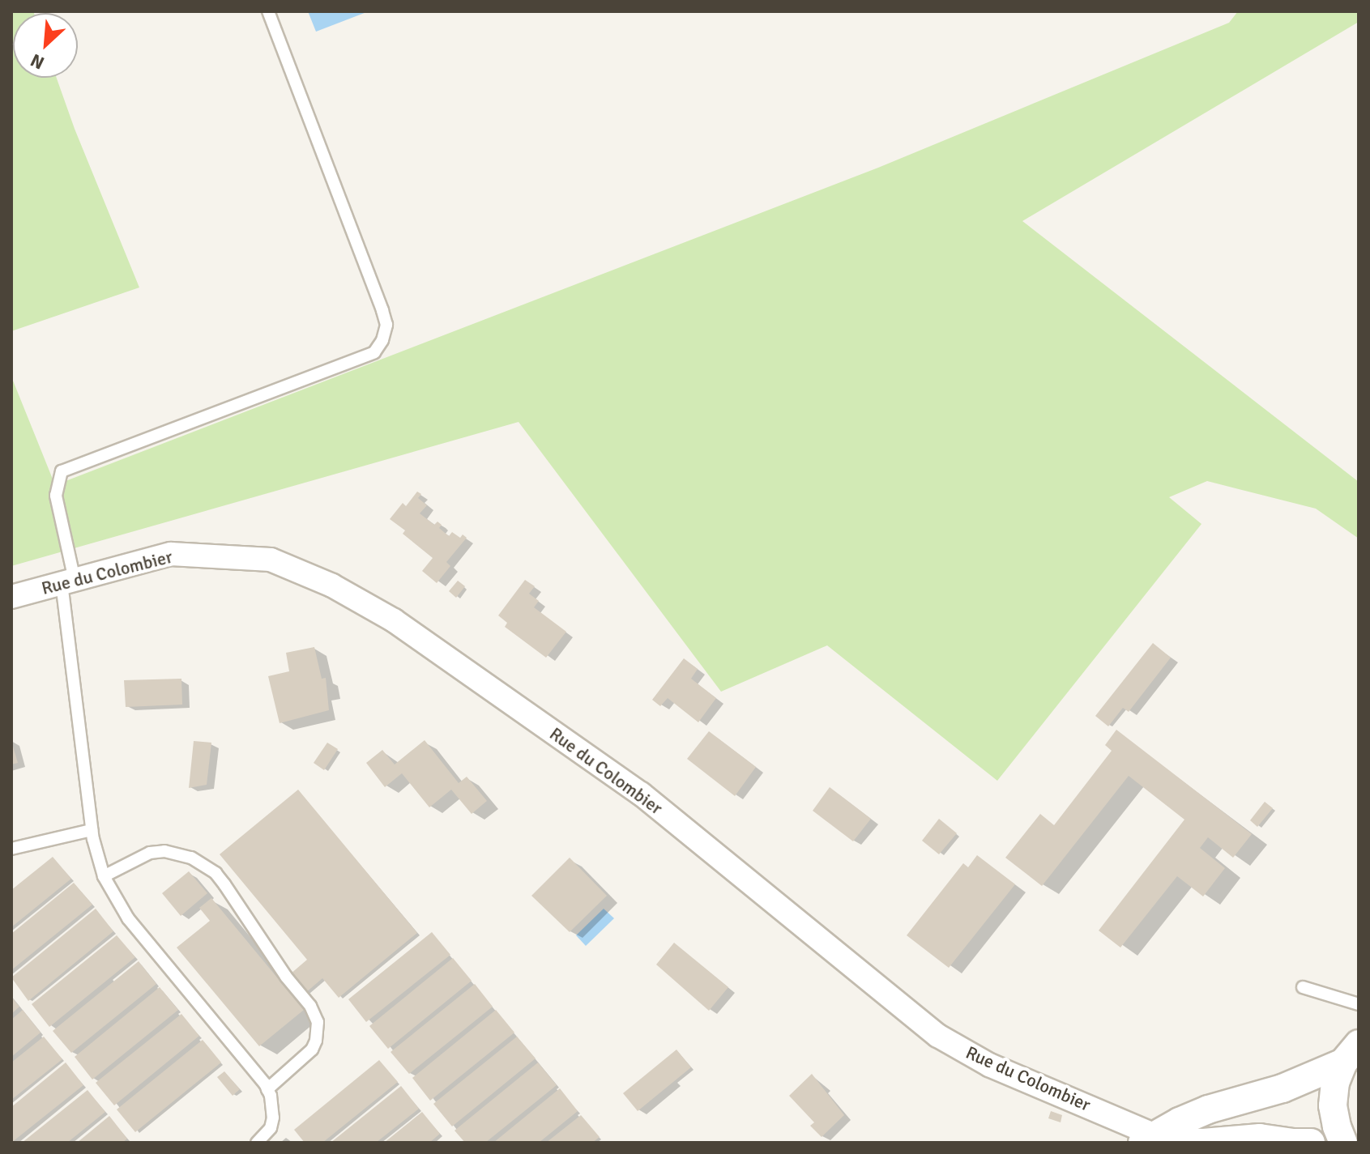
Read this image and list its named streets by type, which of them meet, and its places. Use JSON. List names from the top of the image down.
{
  "streets": {
    "street": ["Rue du Colombier"]
  },
  "north": "bottom left"
}
